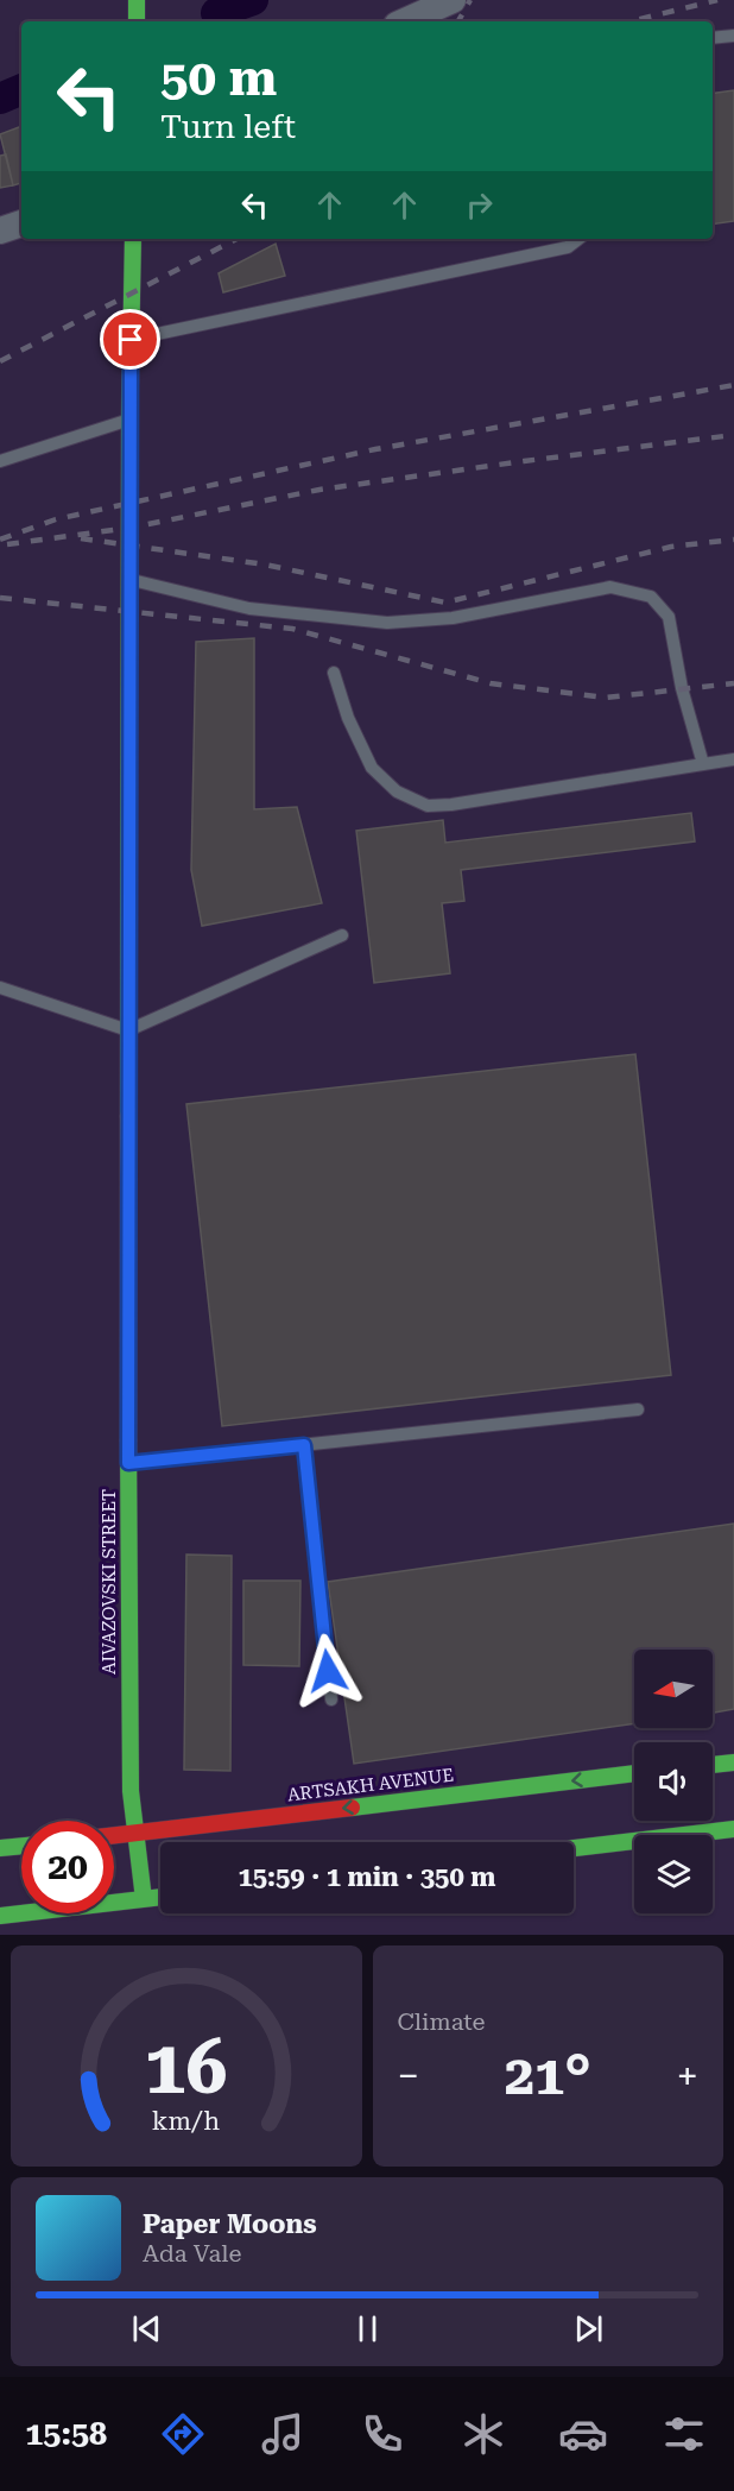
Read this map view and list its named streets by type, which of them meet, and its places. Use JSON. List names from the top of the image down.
{
  "streets": {
    "main road": ["AIVAZOVSKI STREET", "ARTSAKH AVENUE"]
  },
  "crossings": [
    ["AIVAZOVSKI STREET", "ARTSAKH AVENUE"]
  ],
  "one_way": ["ARTSAKH AVENUE"],
  "north": "left",
  "page": {
    "turn": ["50 m", "Turn left"],
    "limit": "20",
    "trip": "15:59 · 1 min · 350 m",
    "tile": "Climate",
    "heat": ["−", "21°", "+"],
    "song": ["Paper Moons", "Ada Vale"],
    "tabs": "15:58",
    "gauge": ["16", "km/h"]
  }
}
